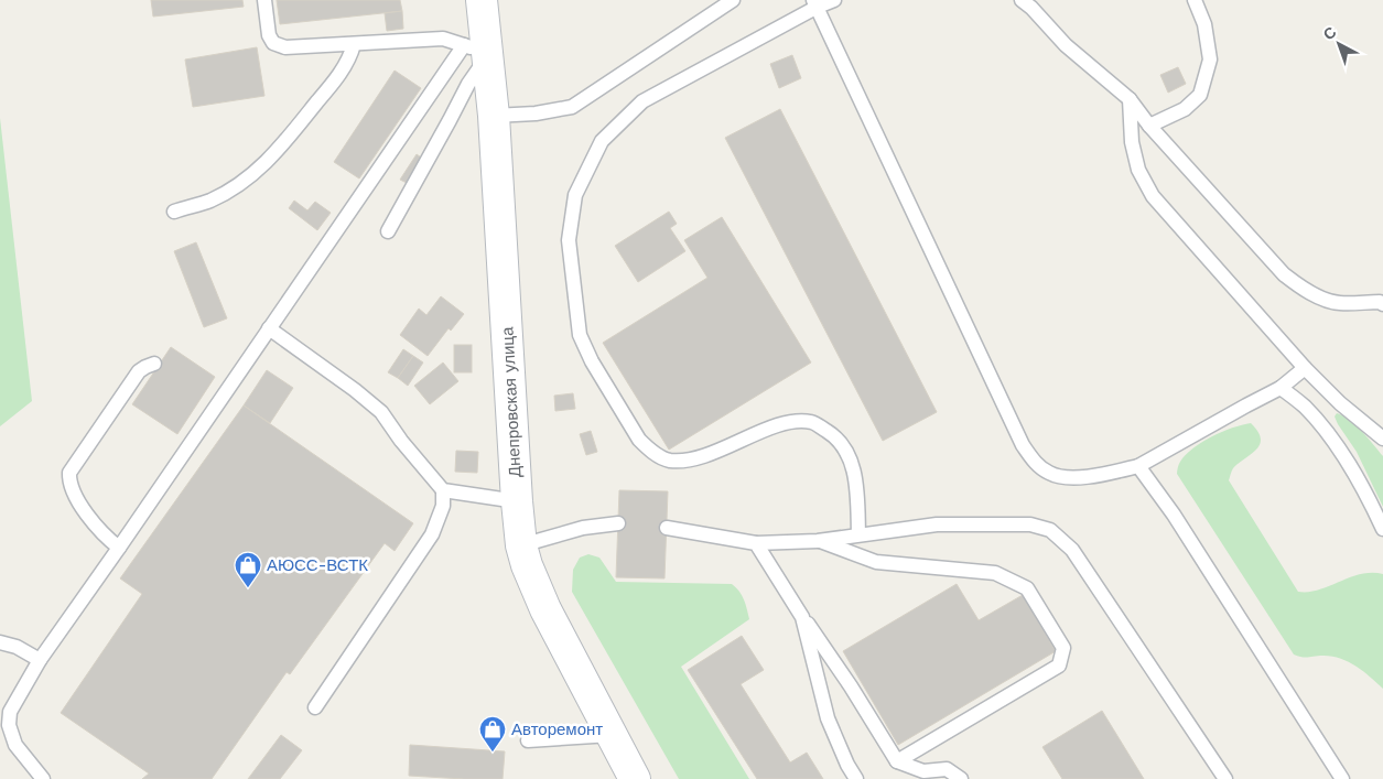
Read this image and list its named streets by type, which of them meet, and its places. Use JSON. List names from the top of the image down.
{
  "streets": {
    "main road": ["Днепровская улица"]
  },
  "places": {
    "shop": ["АЮСС-ВСТК", "Авторемонт"]
  },
  "north": "top left"
}
